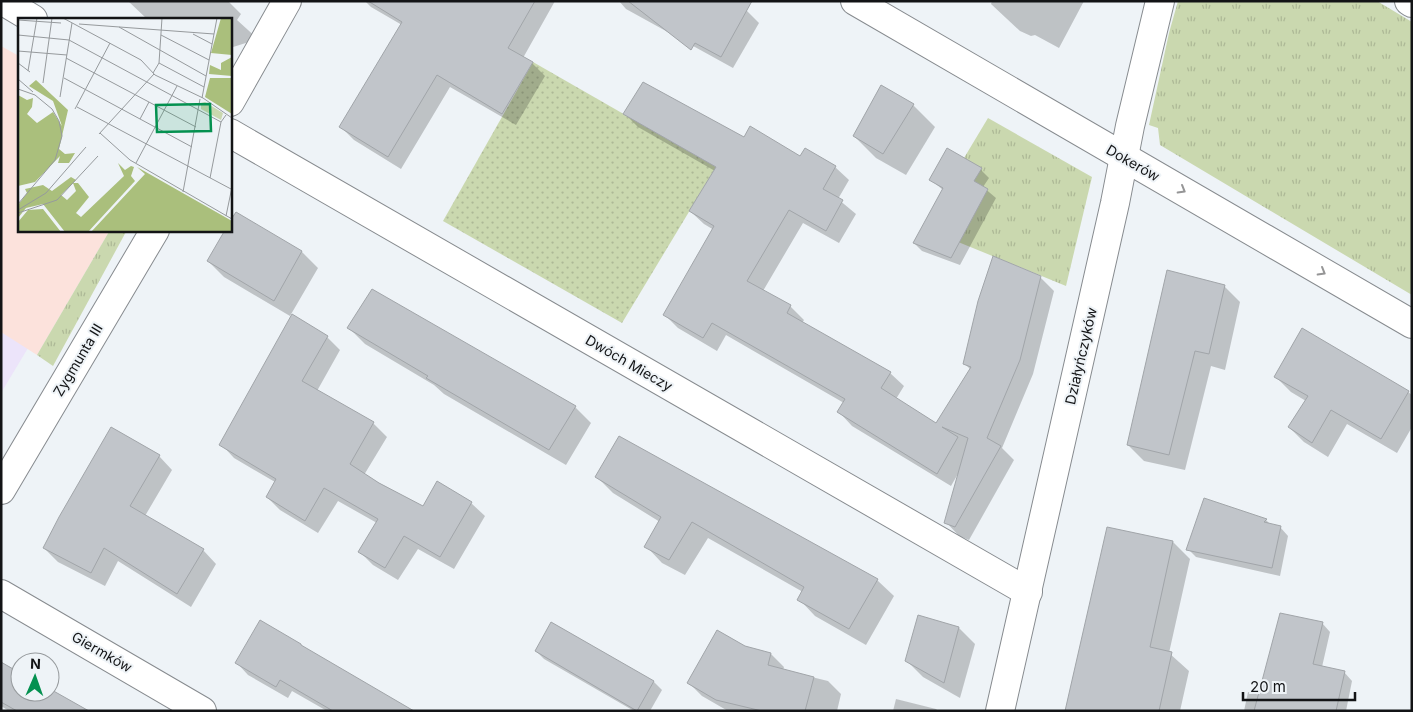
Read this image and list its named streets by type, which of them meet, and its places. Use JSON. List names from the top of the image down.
{
  "streets": {
    "street": [
      "Dokerów",
      "Działyńczyków",
      "Zygmunta III",
      "Dwóch Mieczy",
      "Giermków"
    ]
  },
  "crossings": [
    ["Dokerów", "Działyńczyków"],
    ["Działyńczyków", "Dwóch Mieczy"]
  ],
  "one_way": ["Dokerów"],
  "scale_bar": "20 m",
  "north": "top"
}
